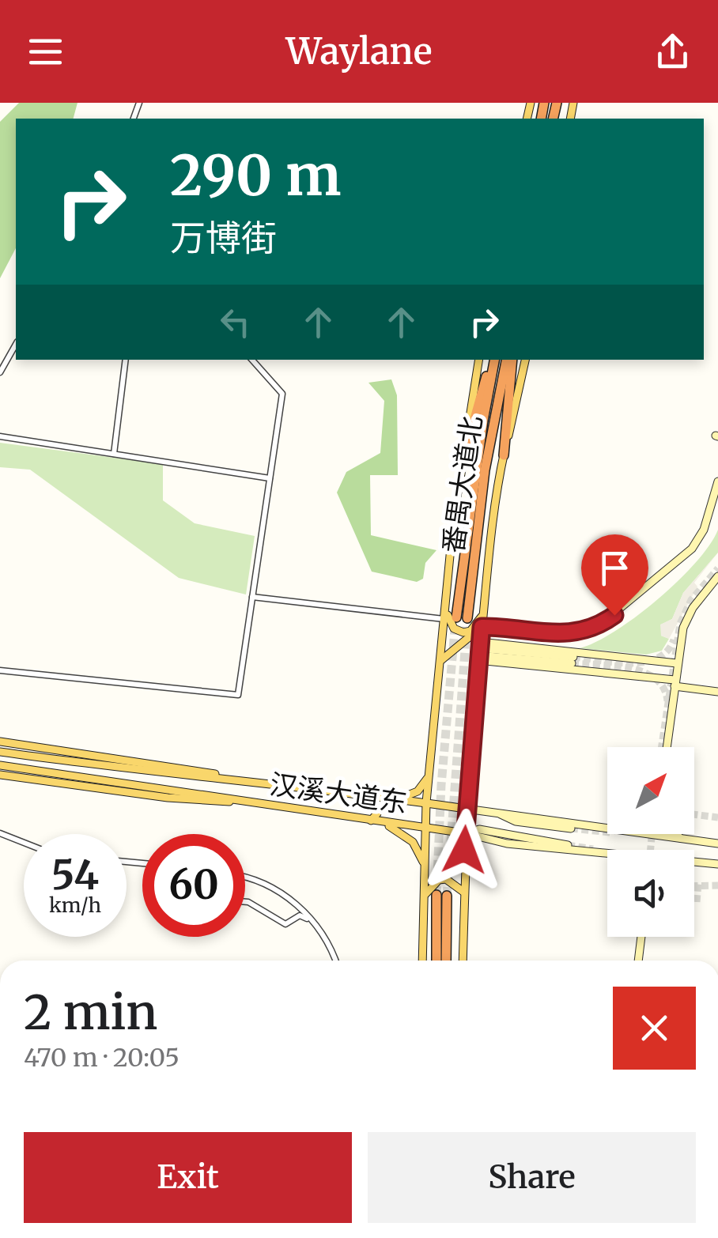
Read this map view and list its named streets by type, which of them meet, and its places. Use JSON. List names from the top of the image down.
{
  "streets": {
    "highway": ["番禺大道北"],
    "main road": ["汉溪大道东"]
  },
  "north": "top right",
  "page": {
    "header": "Waylane",
    "turn": ["290 m", "万博街"],
    "speed": "54 km/h",
    "limit": "60",
    "heading": ["2 min", "470 m · 20:05"],
    "buttons": ["Exit", "Share"]
  }
}
